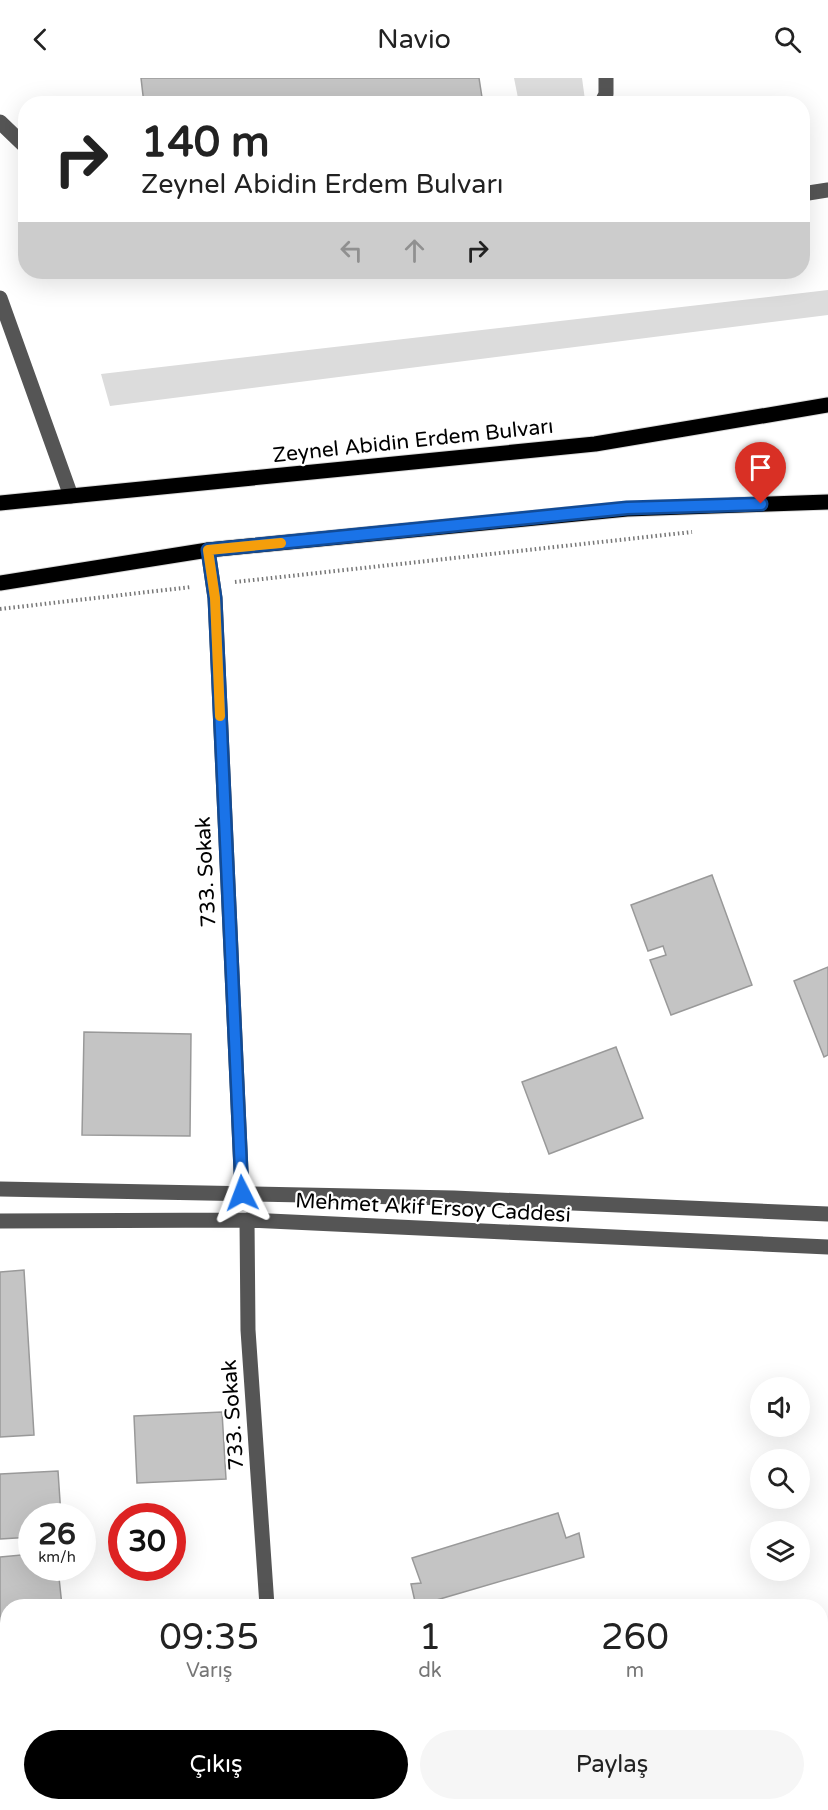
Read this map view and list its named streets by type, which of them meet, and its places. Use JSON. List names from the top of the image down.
{
  "streets": {
    "main road": ["Zeynel Abidin Erdem Bulvarı"],
    "street": ["733. Sokak", "Mehmet Akif Ersoy Caddesi"]
  },
  "crossings": [
    ["733. Sokak", "Mehmet Akif Ersoy Caddesi"]
  ],
  "page": {
    "header": "Navio",
    "turn": ["140 m", "Zeynel Abidin Erdem Bulvarı"],
    "speed": "26 km/h",
    "limit": "30",
    "eta": [
      "09:35",
      "Varış",
      "1",
      "dk",
      "260",
      "m"
    ],
    "buttons": ["Çıkış", "Paylaş"]
  }
}
